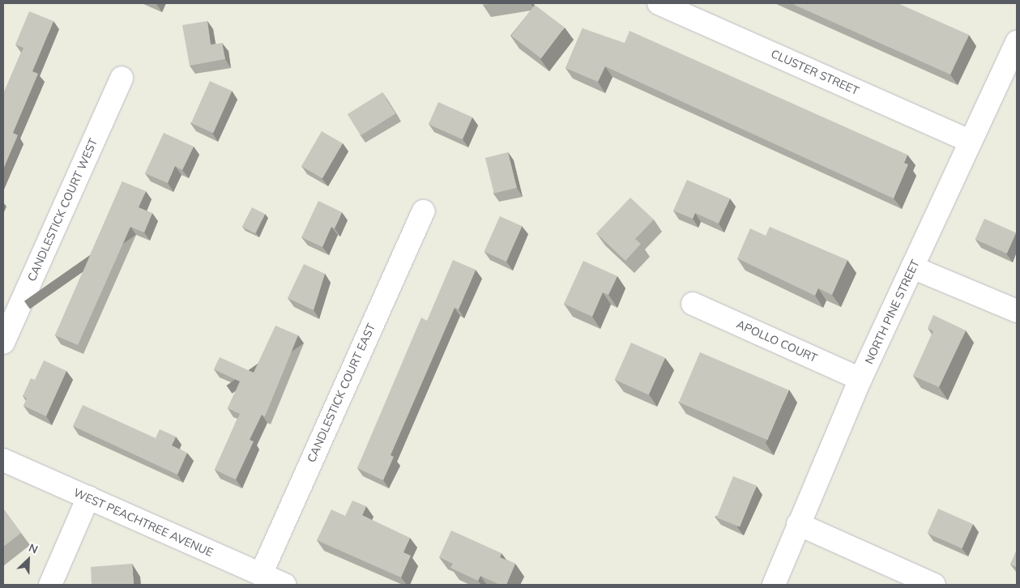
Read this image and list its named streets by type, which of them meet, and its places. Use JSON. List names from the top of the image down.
{
  "streets": {
    "street": [
      "CLUSTER STREET",
      "CANDLESTICK COURT WEST",
      "NORTH PINE STREET",
      "APOLLO COURT",
      "CANDLESTICK COURT EAST",
      "WEST PEACHTREE AVENUE"
    ]
  },
  "crossings": [
    ["CLUSTER STREET", "NORTH PINE STREET"],
    ["NORTH PINE STREET", "APOLLO COURT"],
    ["CANDLESTICK COURT EAST", "WEST PEACHTREE AVENUE"]
  ],
  "north": "top right"
}
